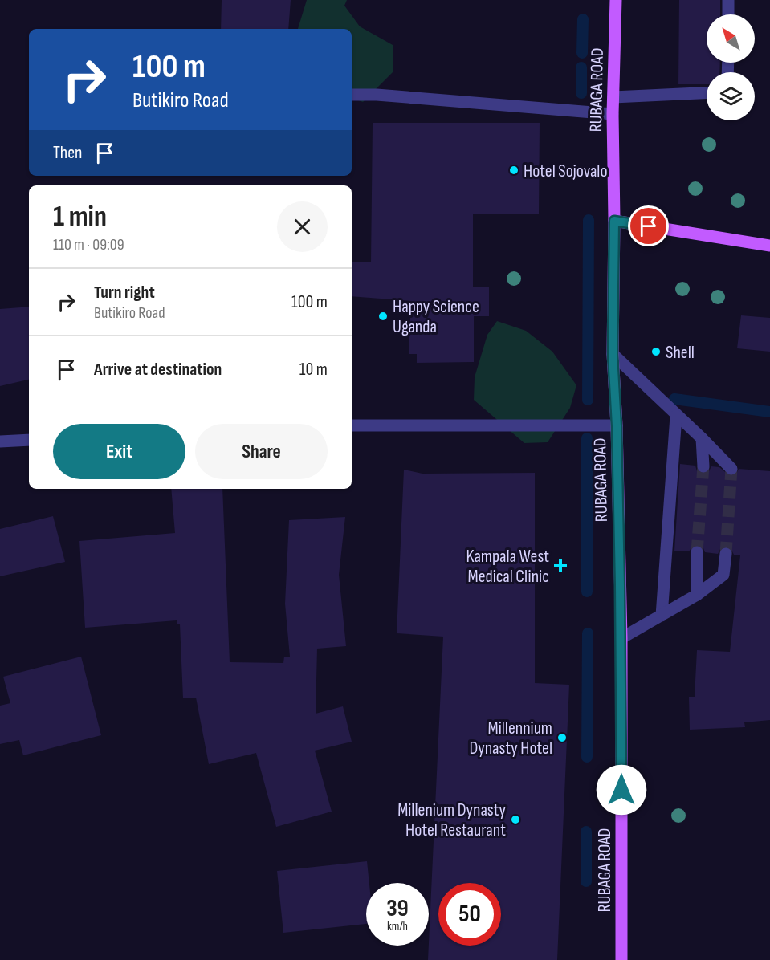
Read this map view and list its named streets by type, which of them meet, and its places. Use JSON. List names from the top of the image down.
{
  "streets": {
    "main road": ["RUBAGA ROAD"]
  },
  "places": {
    "other": [
      "Hotel Sojovalo",
      "Happy Science Uganda",
      "Shell",
      "Millennium Dynasty Hotel",
      "Millenium Dynasty Hotel Restaurant"
    ],
    "health": ["Kampala West Medical Clinic"]
  },
  "north": "top left",
  "page": {
    "turn": ["100 m", "Butikiro Road"],
    "then": "Then",
    "heading": ["1 min", "110 m · 09:09"],
    "list": [
      {
        "name": "Turn right",
        "note": "Butikiro Road",
        "value": "100 m"
      },
      {
        "name": "Arrive at destination",
        "value": "10 m"
      }
    ],
    "buttons": ["Exit", "Share"],
    "speed": "39 km/h",
    "limit": "50"
  }
}
